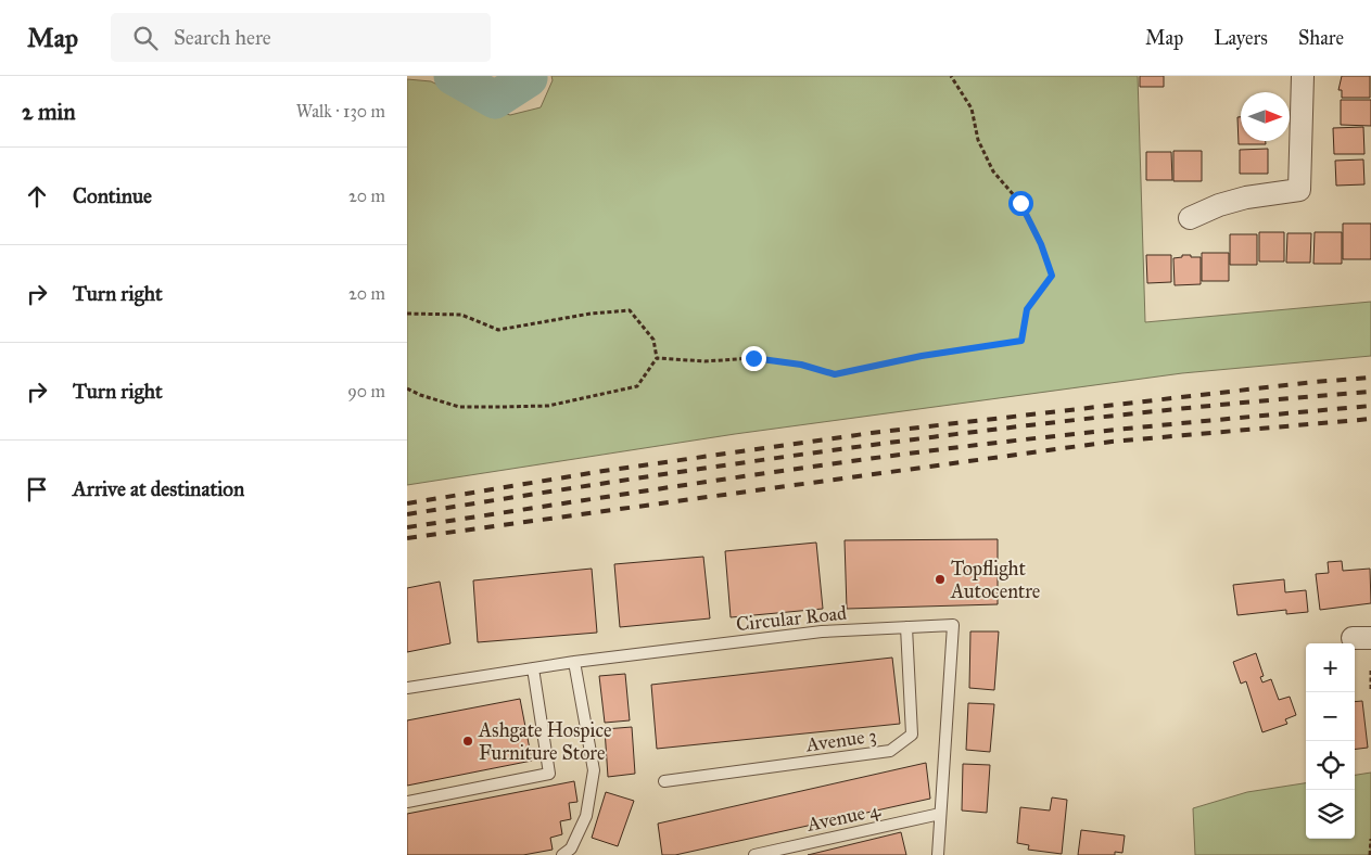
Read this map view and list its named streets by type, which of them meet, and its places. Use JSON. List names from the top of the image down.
{
  "streets": {
    "lane": ["Circular Road", "Avenue 3", "Avenue 4"]
  },
  "crossings": [
    ["Circular Road", "Avenue 3"],
    ["Circular Road", "Avenue 4"]
  ],
  "places": ["Topflight Autocentre", "Ashgate Hospice Furniture Store"],
  "north": "right",
  "page": {
    "header": "Map",
    "search": "Search here",
    "nav": ["Map", "Layers", "Share"],
    "heading": ["2 min", "Walk · 130 m"],
    "list": [
      ["Continue", "20 m"],
      ["Turn right", "20 m"],
      ["Turn right", "90 m"],
      "Arrive at destination"
    ],
    "map_buttons": ["+", "−"]
  }
}
